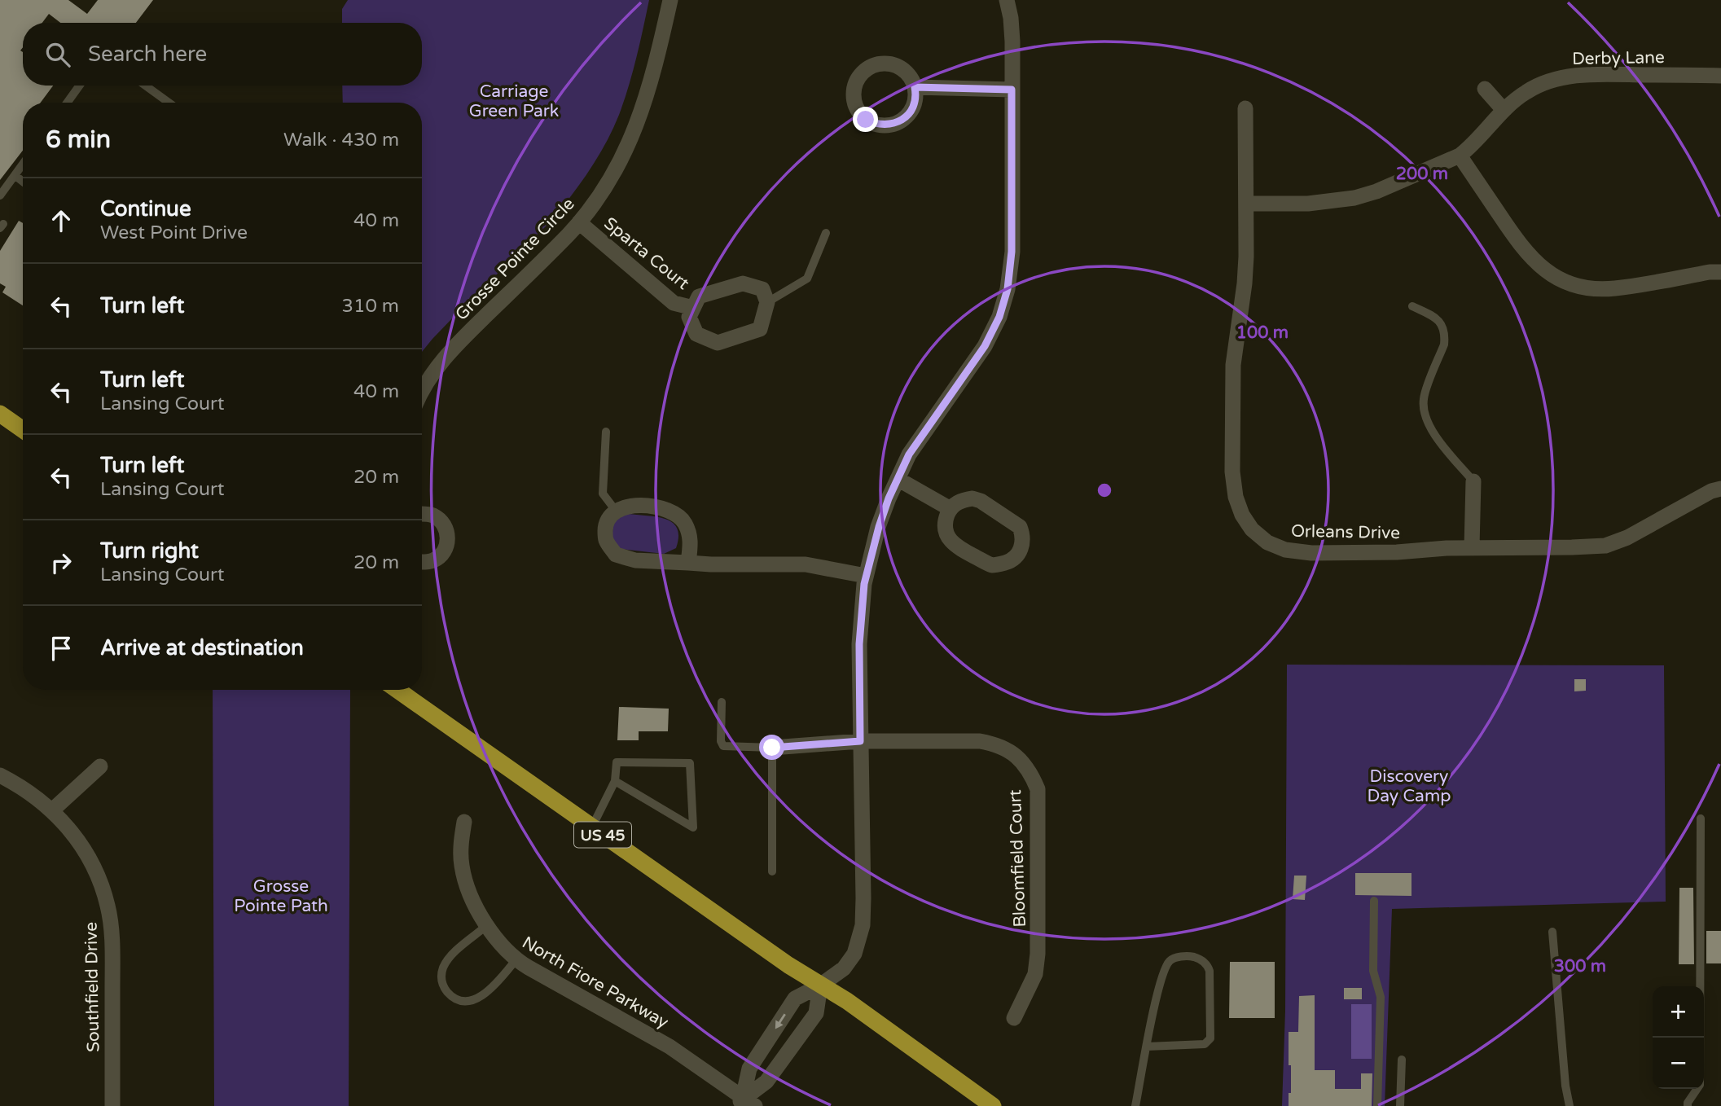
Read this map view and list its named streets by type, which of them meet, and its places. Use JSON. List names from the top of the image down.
{
  "streets": {
    "main road": ["US 45"],
    "street": [
      "Derby Lane",
      "Sparta Court",
      "Grosse Pointe Circle",
      "Orleans Drive",
      "Bloomfield Court",
      "North Fiore Parkway",
      "Southfield Drive"
    ]
  },
  "crossings": [
    ["Derby Lane", "Orleans Drive"],
    ["Sparta Court", "Grosse Pointe Circle"]
  ],
  "parks": ["Carriage Green Park", "Discovery Day Camp", "Grosse Pointe Path"],
  "page": {
    "search": "Search here",
    "heading": ["6 min", "Walk · 430 m"],
    "list": [
      ["Continue", "West Point Drive", "40 m"],
      ["Turn left", "310 m"],
      ["Turn left", "Lansing Court", "40 m"],
      ["Turn left", "Lansing Court", "20 m"],
      ["Turn right", "Lansing Court", "20 m"],
      "Arrive at destination"
    ],
    "map_buttons": ["+", "−"]
  },
  "rings": ["200 m", "100 m", "300 m"]
}
